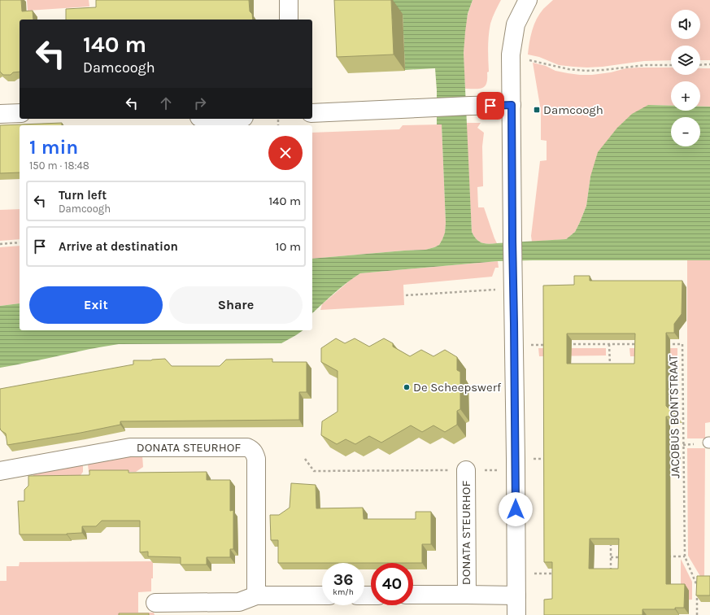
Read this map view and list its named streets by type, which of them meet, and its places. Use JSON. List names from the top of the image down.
{
  "streets": {
    "street": ["DONATA STEURHOF"],
    "path": ["JACOBUS BONTSTRAAT"]
  },
  "places": {
    "transit": ["Damcoogh"],
    "other": ["De Scheepswerf"]
  },
  "page": {
    "map_buttons": ["+", "−"],
    "turn": ["140 m", "Damcoogh"],
    "heading": ["1 min", "150 m · 18:48"],
    "list": [
      {
        "name": "Turn left",
        "note": "Damcoogh",
        "value": "140 m"
      },
      {
        "name": "Arrive at destination",
        "value": "10 m"
      }
    ],
    "buttons": ["Exit", "Share"],
    "speed": "36 km/h",
    "limit": "40"
  }
}
